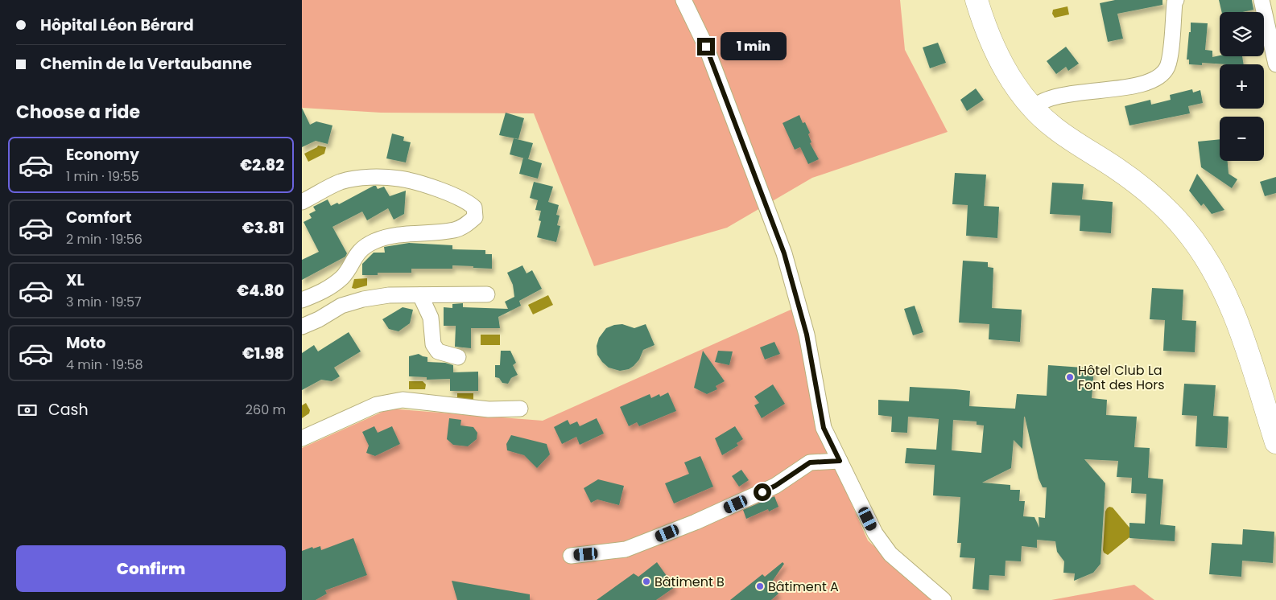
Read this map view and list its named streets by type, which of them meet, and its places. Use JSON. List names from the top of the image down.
{
  "places": ["Hôtel Club La Font des Hors", "Bâtiment B", "Bâtiment A"],
  "page": {
    "banner": ["Hôpital Léon Bérard", "Chemin de la Vertaubanne"],
    "map_buttons": ["+", "−"],
    "bubble": "1 min",
    "heading": "Choose a ride",
    "list": [
      {
        "name": "Economy",
        "note": "1 min · 19:55",
        "value": "€2.82"
      },
      {
        "name": "Comfort",
        "note": "2 min · 19:56",
        "value": "€3.81"
      },
      {
        "name": "XL",
        "note": "3 min · 19:57",
        "value": "€4.80"
      },
      {
        "name": "Moto",
        "note": "4 min · 19:58",
        "value": "€1.98"
      }
    ],
    "pay": ["Cash", "260 m"],
    "buttons": "Confirm"
  }
}
